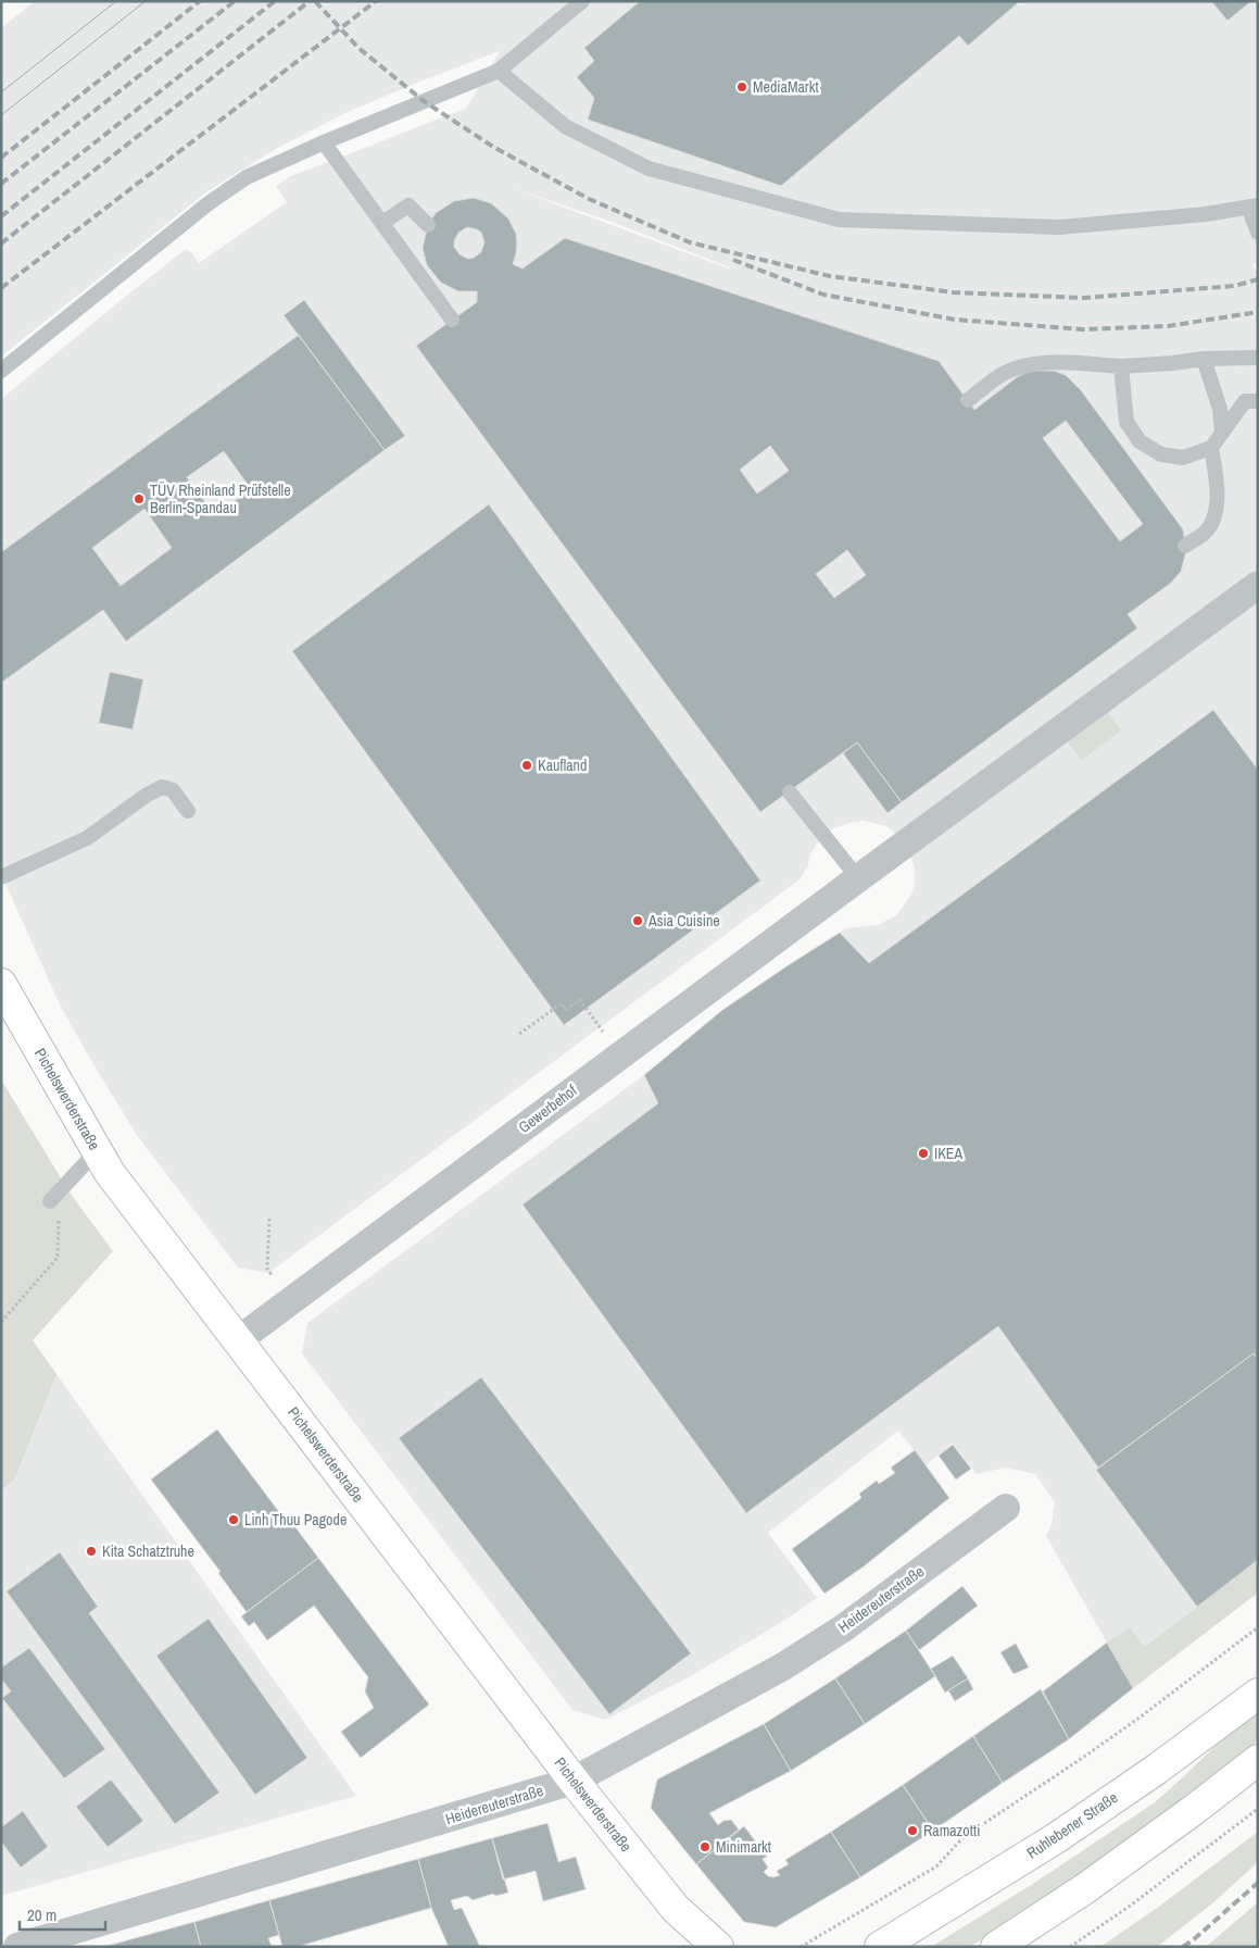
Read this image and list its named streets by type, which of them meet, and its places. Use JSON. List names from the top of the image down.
{
  "streets": {
    "street": [
      "Pichelswerderstraße",
      "Gewerbehof",
      "Heidereuterstraße",
      "Ruhlebener Straße"
    ]
  },
  "crossings": [
    ["Pichelswerderstraße", "Gewerbehof"],
    ["Pichelswerderstraße", "Heidereuterstraße"]
  ],
  "places": [
    "MediaMarkt",
    "TÜV Rheinland Prüfstelle Berlin-Spandau",
    "Kaufland",
    "Asia Cuisine",
    "IKEA",
    "Linh Thuu Pagode",
    "Kita Schatztruhe",
    "Ramazotti",
    "Minimarkt"
  ],
  "scale_bar": "20 m"
}
